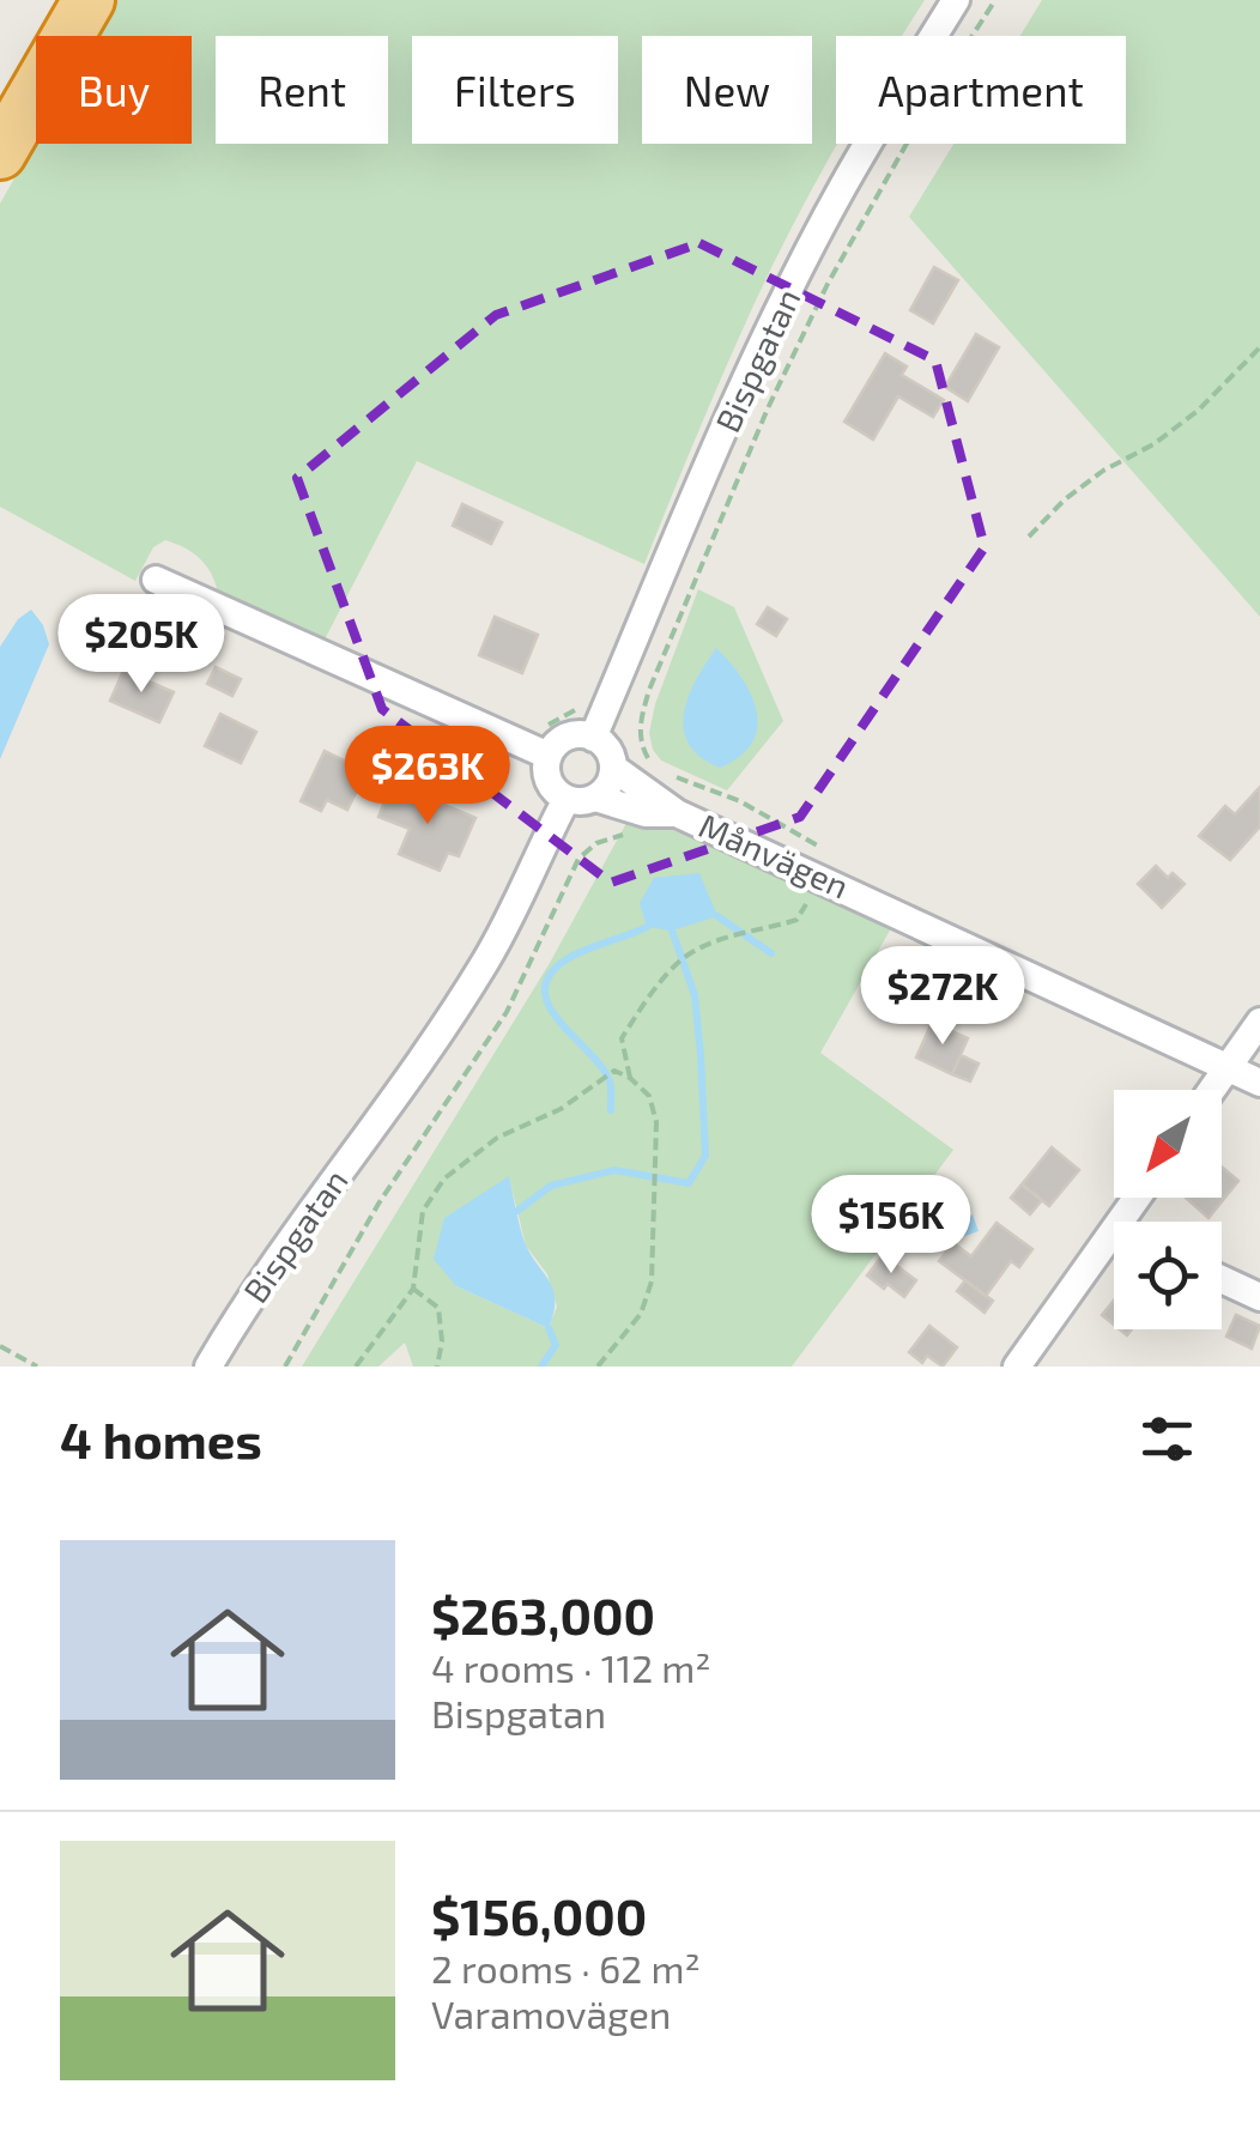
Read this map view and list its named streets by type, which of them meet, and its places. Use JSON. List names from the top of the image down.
{
  "streets": {
    "street": ["Bispgatan", "Månvägen"]
  },
  "crossings": [
    ["Bispgatan", "Månvägen"]
  ],
  "north": "bottom left",
  "page": {
    "chip": [
      "Buy",
      "Rent",
      "Filters",
      "New",
      "Apartment"
    ],
    "price": [
      "$205K",
      "$263K",
      "$272K",
      "$156K"
    ],
    "heading": "4 homes",
    "list": [
      {
        "name": "$263,000",
        "note": "4 rooms · 112 m² · Bispgatan"
      },
      {
        "name": "$156,000",
        "note": "2 rooms · 62 m² · Varamovägen"
      }
    ]
  }
}
